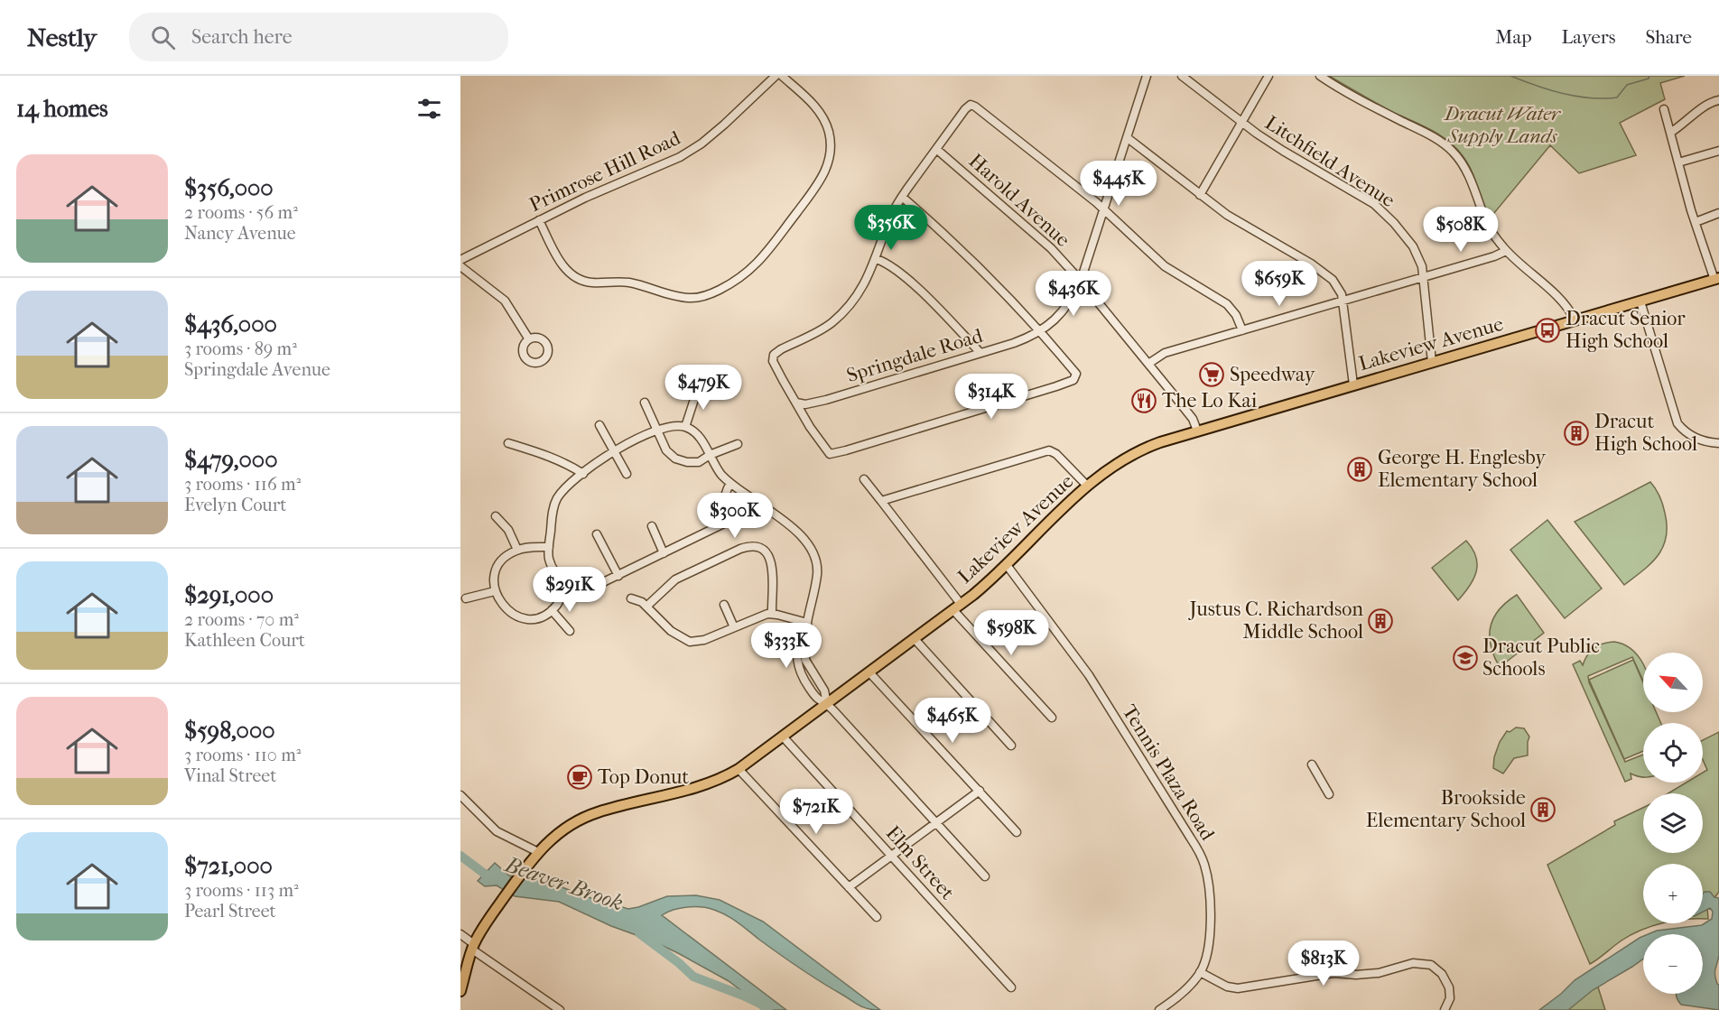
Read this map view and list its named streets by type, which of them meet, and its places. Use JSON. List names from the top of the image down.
{
  "streets": {
    "main road": ["Lakeview Avenue"],
    "street": [
      "Litchfield Avenue",
      "Primrose Hill Road",
      "Harold Avenue",
      "Springdale Road",
      "Tennis Plaza Road",
      "Elm Street"
    ]
  },
  "crossings": [
    ["Litchfield Avenue", "Lakeview Avenue"],
    ["Harold Avenue", "Lakeview Avenue"],
    ["Harold Avenue", "Springdale Road"],
    ["Lakeview Avenue", "Tennis Plaza Road"],
    ["Lakeview Avenue", "Elm Street"]
  ],
  "water": ["Beaver Brook"],
  "parks": ["Dracut Water Supply Lands"],
  "places": {
    "bus stop": ["Dracut Senior High School"],
    "supermarket": ["Speedway"],
    "restaurant": ["The Lo Kai"],
    "building": [
      "Dracut High School",
      "George H. Englesby Elementary School",
      "Justus C. Richardson Middle School",
      "Brookside Elementary School"
    ],
    "school or university": ["Dracut Public Schools"],
    "cafe": ["Top Donut"]
  },
  "north": "top left",
  "page": {
    "header": "Nestly",
    "search": "Search here",
    "nav": ["Map", "Layers", "Share"],
    "heading": "14 homes",
    "list": [
      {
        "name": "$356,000",
        "note": "2 rooms · 56 m² · Nancy Avenue"
      },
      {
        "name": "$436,000",
        "note": "3 rooms · 89 m² · Springdale Avenue"
      },
      {
        "name": "$479,000",
        "note": "3 rooms · 116 m² · Evelyn Court"
      },
      {
        "name": "$291,000",
        "note": "2 rooms · 70 m² · Kathleen Court"
      },
      {
        "name": "$598,000",
        "note": "3 rooms · 110 m² · Vinal Street"
      },
      {
        "name": "$721,000",
        "note": "3 rooms · 113 m² · Pearl Street"
      }
    ],
    "price": [
      "$445K",
      "$356K",
      "$508K",
      "$659K",
      "$436K",
      "$479K",
      "$314K",
      "$300K",
      "$291K",
      "$598K",
      "$333K",
      "$465K",
      "$721K",
      "$813K"
    ],
    "map_buttons": ["+", "−"]
  }
}
